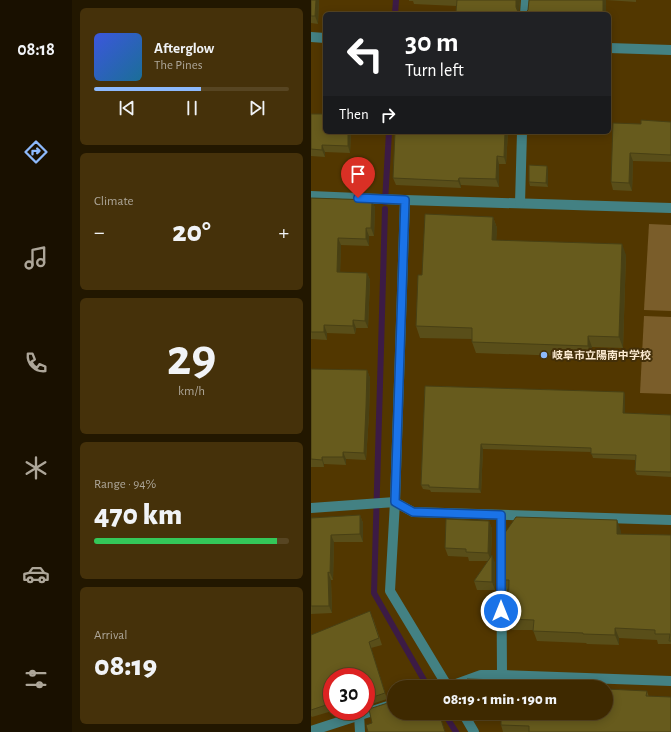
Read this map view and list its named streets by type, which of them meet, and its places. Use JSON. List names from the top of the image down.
{
  "places": ["岐阜市立陽南中学校"],
  "page": {
    "tabs": "08:18",
    "turn": ["30 m", "Turn left"],
    "song": ["Afterglow", "The Pines"],
    "then": "Then",
    "tile": [
      "Climate",
      ["29", "km/h"],
      ["Range · 94%", "470 km"],
      ["Arrival", "08:19"]
    ],
    "heat": ["−", "20°", "+"],
    "limit": "30",
    "trip": "08:19 · 1 min · 190 m"
  }
}
